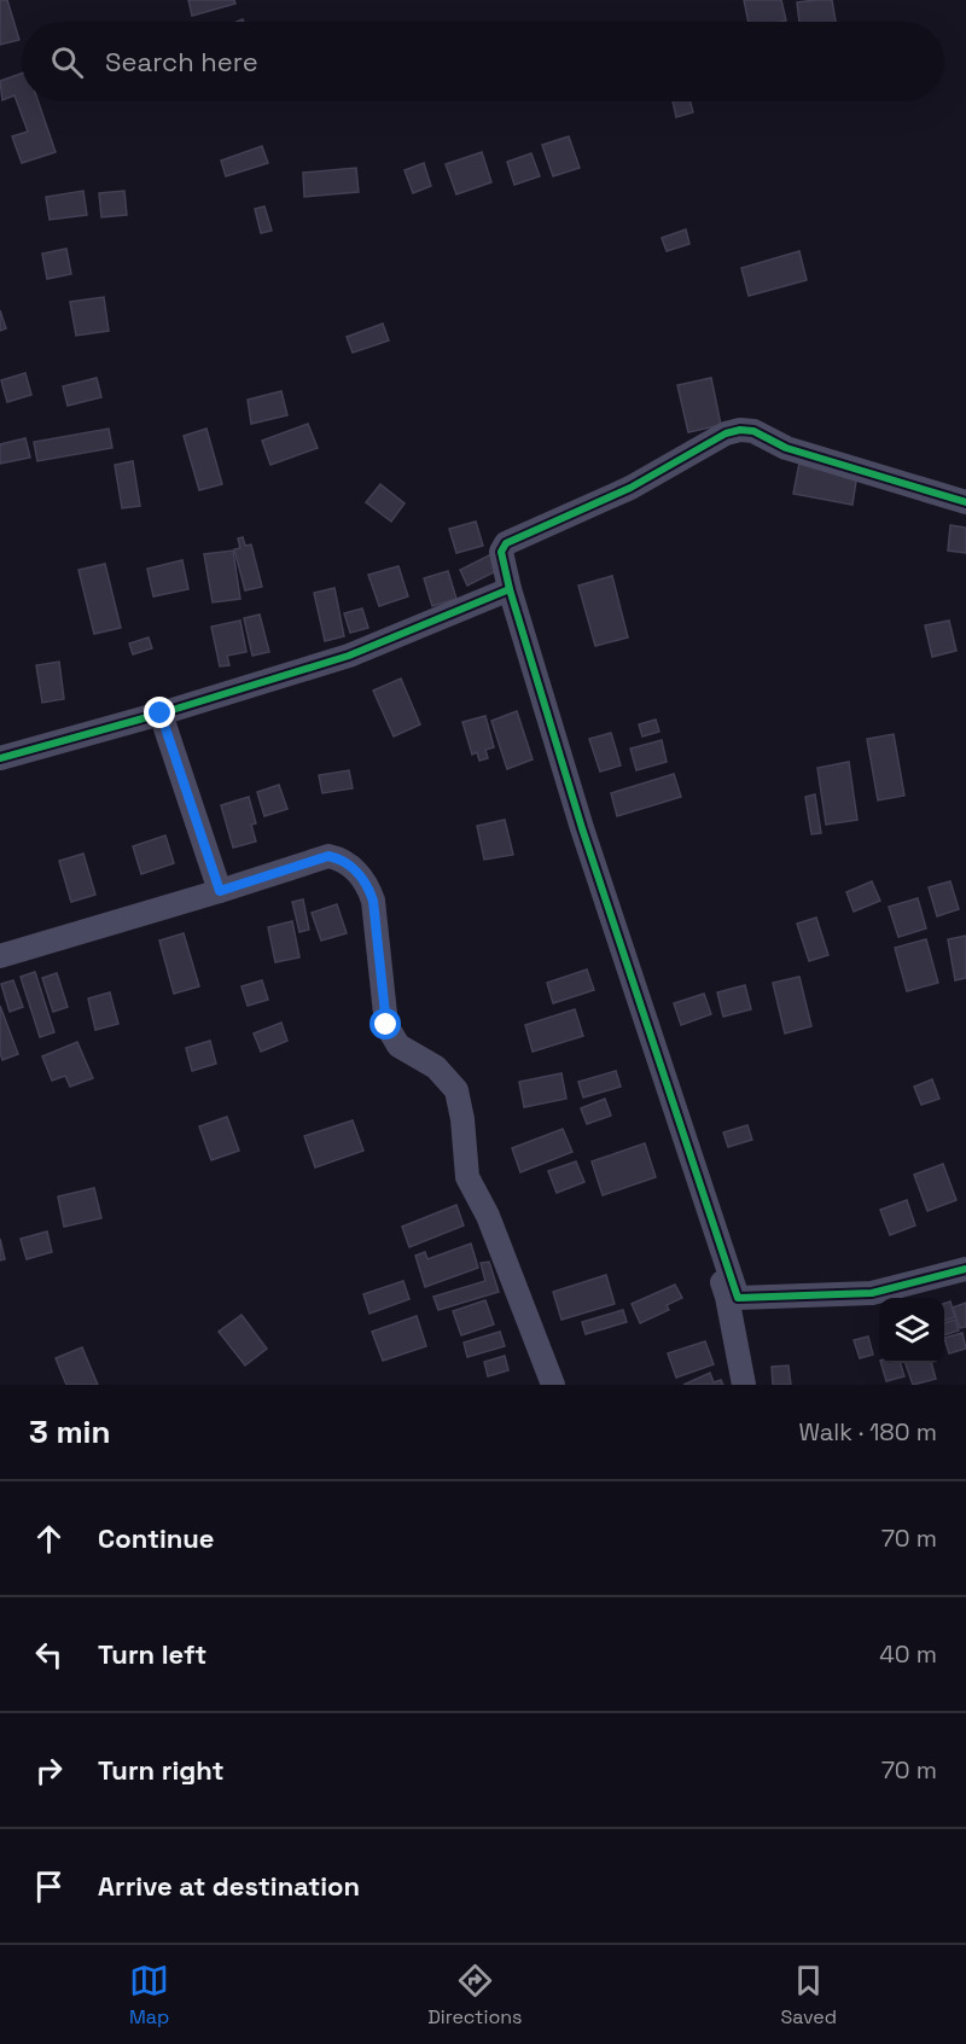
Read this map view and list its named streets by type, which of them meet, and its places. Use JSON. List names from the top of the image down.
{
  "page": {
    "search": "Search here",
    "heading": ["3 min", "Walk · 180 m"],
    "list": [
      ["Continue", "70 m"],
      ["Turn left", "40 m"],
      ["Turn right", "70 m"],
      "Arrive at destination"
    ],
    "nav": ["Map", "Directions", "Saved"]
  }
}
